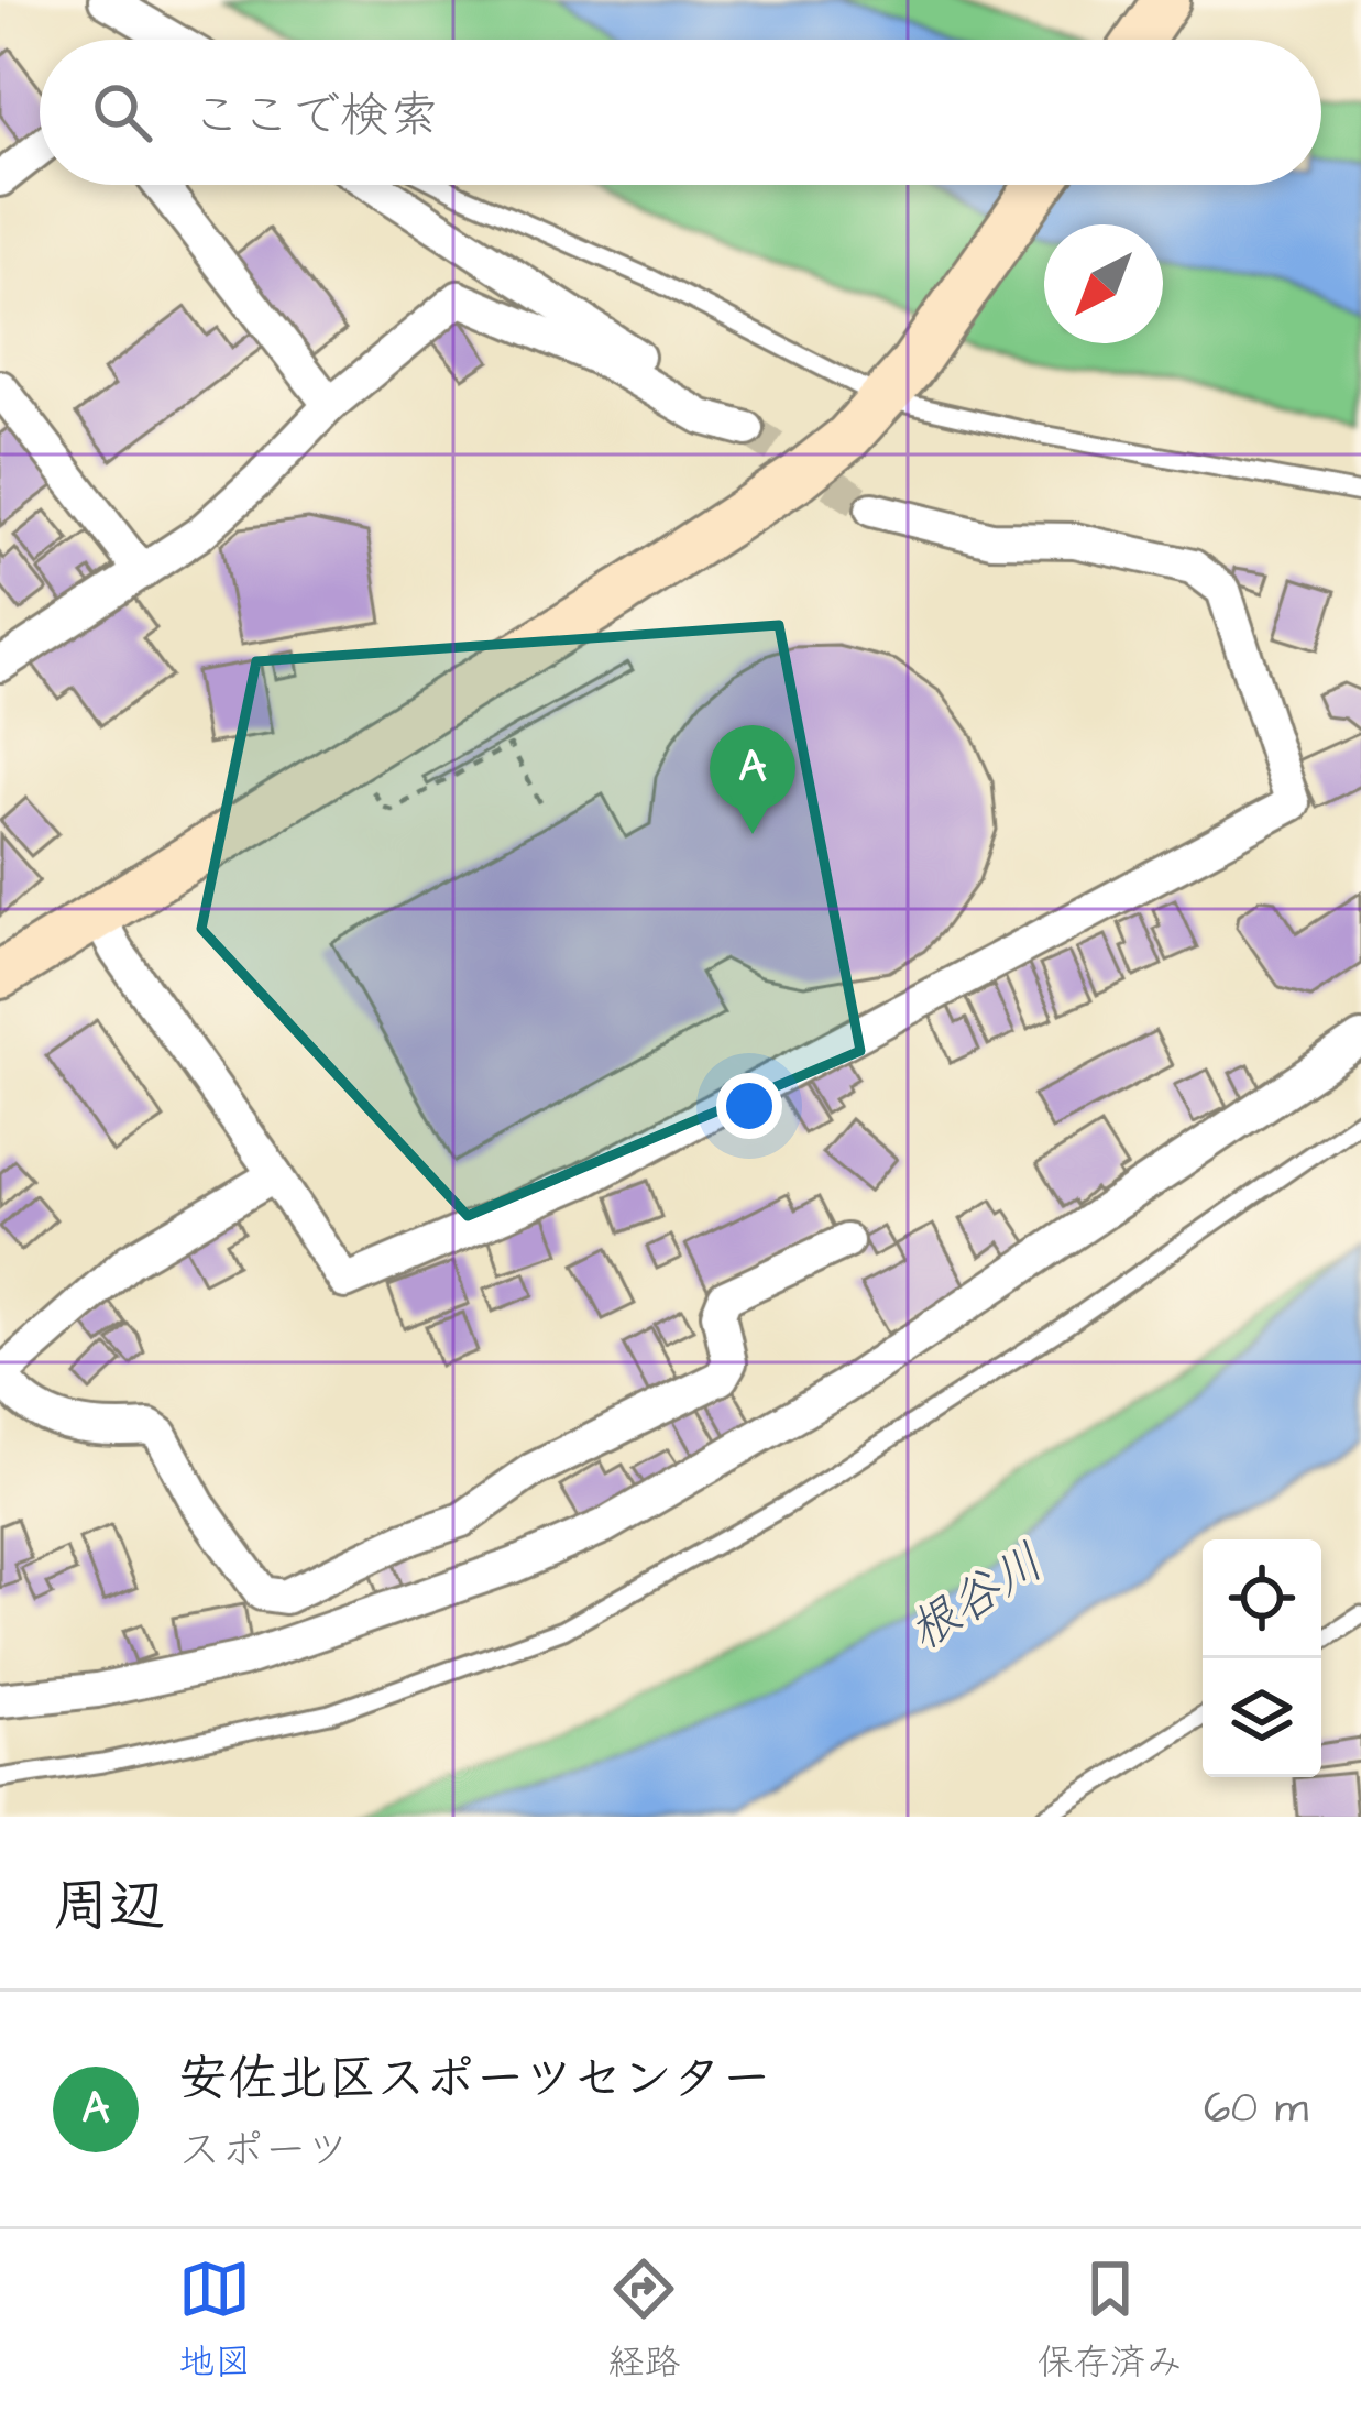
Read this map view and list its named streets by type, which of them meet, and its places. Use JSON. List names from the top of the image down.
{
  "water": ["根谷川"],
  "north": "bottom left",
  "page": {
    "search": "ここで検索",
    "pins": "A",
    "heading": "周辺",
    "list": [
      {
        "mark": "A",
        "name": "安佐北区スポーツセンター",
        "note": "スポーツ",
        "value": "60 m"
      }
    ],
    "nav": ["地図", "経路", "保存済み"]
  }
}
